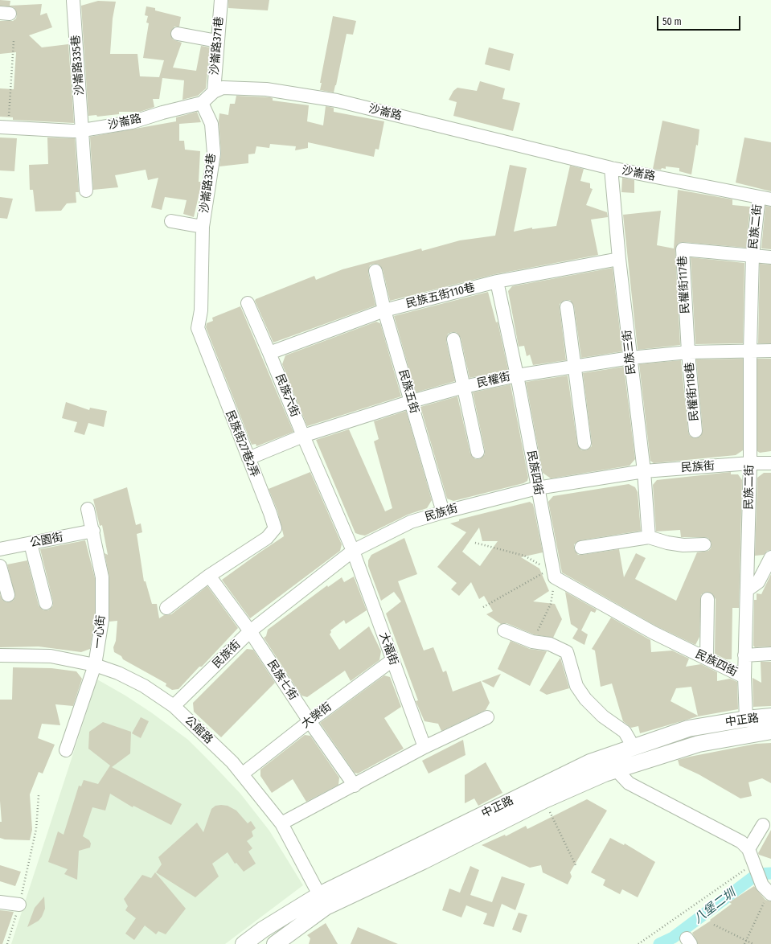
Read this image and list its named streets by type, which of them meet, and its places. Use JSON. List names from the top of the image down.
{
  "streets": {
    "main road": ["中正路"],
    "street": [
      "沙崙路371巷",
      "沙崙路335巷",
      "沙崙路",
      "沙崙路332巷",
      "民族二街",
      "民權街117巷",
      "民族五街110巷",
      "民族三街",
      "民權街",
      "民族五街",
      "民權街118巷",
      "民族六街",
      "民族街27巷2弄",
      "民族街",
      "民族四街",
      "公園街",
      "一心街",
      "大福街",
      "民族七街",
      "大榮街",
      "公館路"
    ]
  },
  "crossings": [
    ["沙崙路371巷", "沙崙路"],
    ["沙崙路335巷", "沙崙路"],
    ["沙崙路", "沙崙路332巷"],
    ["沙崙路", "民族二街"],
    ["沙崙路", "民族三街"],
    ["沙崙路332巷", "民族街27巷2弄"],
    ["民族二街", "民權街117巷"],
    ["民族二街", "民權街"],
    ["民族二街", "民族街"],
    ["民族二街", "民族四街"],
    ["民族二街", "中正路"],
    ["民權街117巷", "民權街"],
    ["民權街117巷", "民權街118巷"],
    ["民族五街110巷", "民族五街"],
    ["民族五街110巷", "民族四街"],
    ["民族三街", "民權街"],
    ["民族三街", "民族街"],
    ["民權街", "民族五街"],
    ["民權街", "民權街118巷"],
    ["民權街", "民族六街"],
    ["民權街", "民族街27巷2弄"],
    ["民權街", "民族四街"],
    ["民族五街", "民族街"],
    ["民族六街", "民族街"],
    ["民族六街", "大福街"],
    ["民族街27巷2弄", "民族七街"],
    ["民族街", "民族四街"],
    ["民族街", "大福街"],
    ["民族街", "民族七街"],
    ["民族街", "公館路"],
    ["公園街", "一心街"],
    ["一心街", "公館路"],
    ["大福街", "大榮街"],
    ["民族七街", "大榮街"],
    ["大榮街", "公館路"],
    ["中正路", "公館路"]
  ],
  "water": ["八堡二圳"],
  "scale_bar": "50 m"
}
